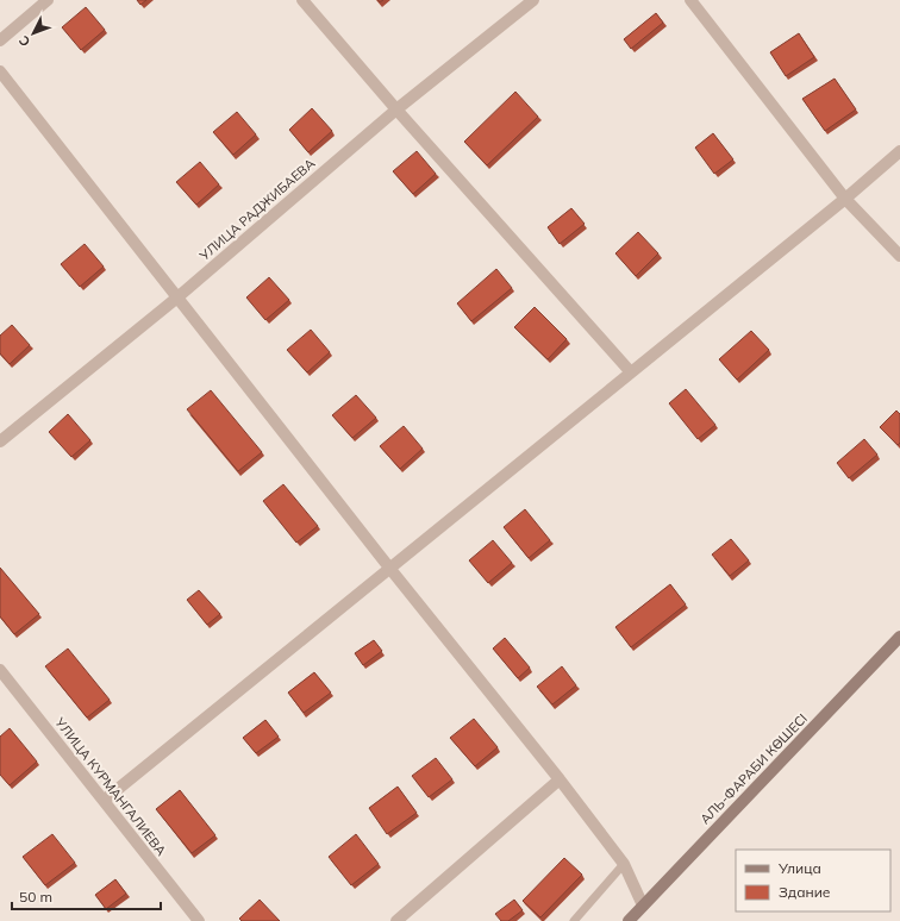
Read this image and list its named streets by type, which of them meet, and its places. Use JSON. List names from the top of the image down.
{
  "streets": {
    "main road": ["АЛЬ-ФАРАБИ КӨШЕСІ"],
    "street": ["УЛИЦА РАДЖИБАЕВА", "УЛИЦА КУРМАНГАЛИЕВА"]
  },
  "legend": ["Улица", "Здание"],
  "scale_bar": "50 m",
  "north": "bottom left"
}
